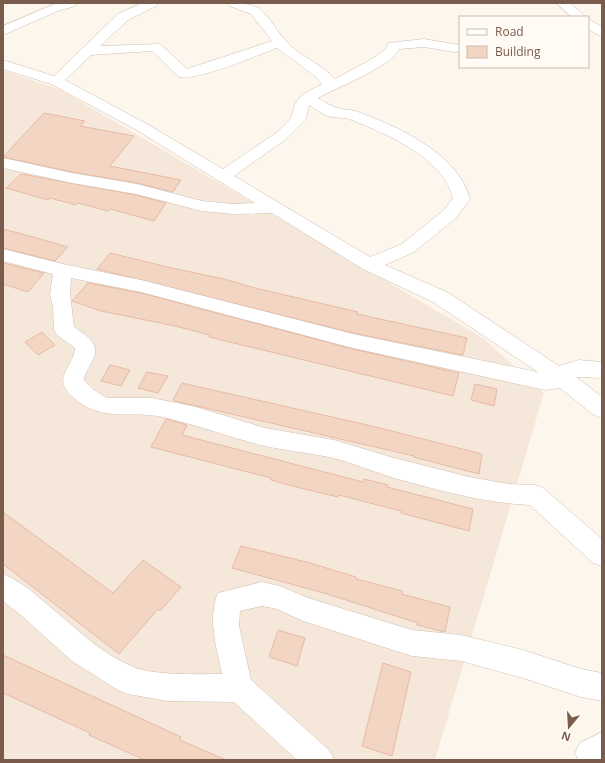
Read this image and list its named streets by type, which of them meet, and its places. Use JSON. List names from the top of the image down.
{
  "legend": ["Road", "Building"],
  "north": "bottom"
}
